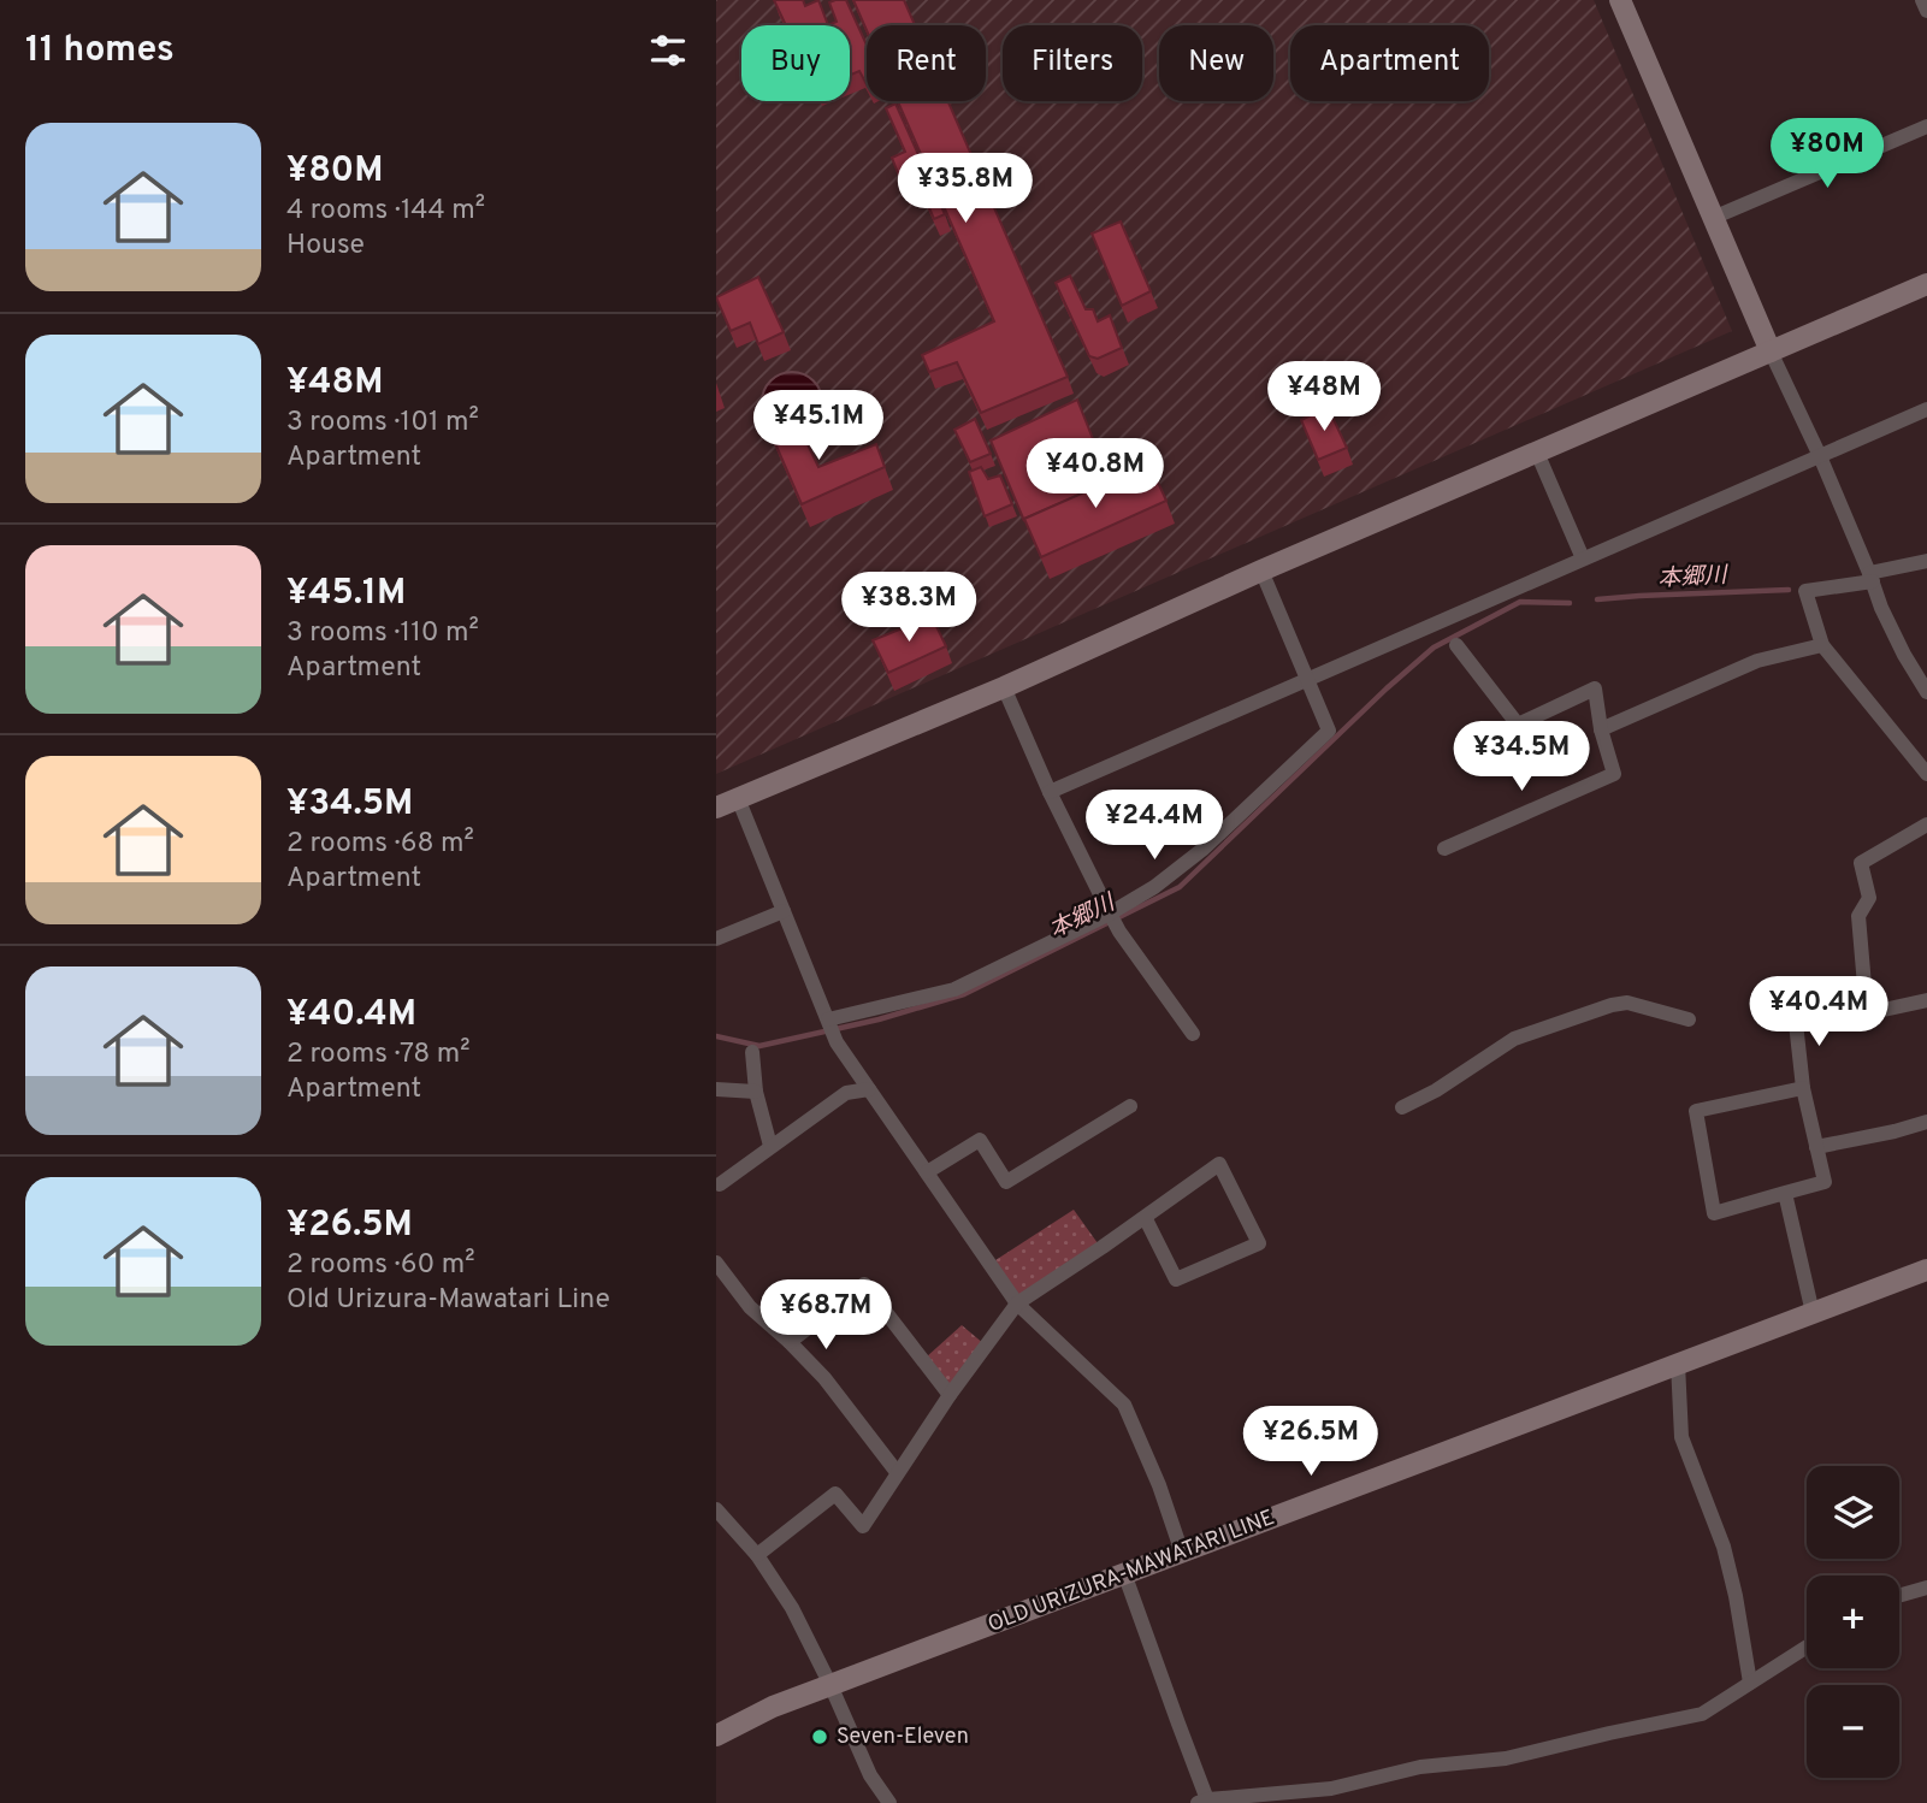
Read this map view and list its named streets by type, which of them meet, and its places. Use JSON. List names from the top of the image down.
{
  "streets": {
    "street": ["OLD URIZURA-MAWATARI LINE"]
  },
  "water": ["本郷川"],
  "places": ["Seven-Eleven"],
  "page": {
    "heading": "11 homes",
    "chip": [
      "Buy",
      "Rent",
      "Filters",
      "New",
      "Apartment"
    ],
    "list": [
      {
        "name": "¥80M",
        "note": "4 rooms · 144 m² · House"
      },
      {
        "name": "¥48M",
        "note": "3 rooms · 101 m² · Apartment"
      },
      {
        "name": "¥45.1M",
        "note": "3 rooms · 110 m² · Apartment"
      },
      {
        "name": "¥34.5M",
        "note": "2 rooms · 68 m² · Apartment"
      },
      {
        "name": "¥40.4M",
        "note": "2 rooms · 78 m² · Apartment"
      },
      {
        "name": "¥26.5M",
        "note": "2 rooms · 60 m² · Old Urizura-Mawatari Line"
      }
    ],
    "price": [
      "¥80M",
      "¥35.8M",
      "¥48M",
      "¥45.1M",
      "¥40.8M",
      "¥38.3M",
      "¥34.5M",
      "¥24.4M",
      "¥40.4M",
      "¥68.7M",
      "¥26.5M"
    ],
    "map_buttons": ["+", "−"]
  }
}
